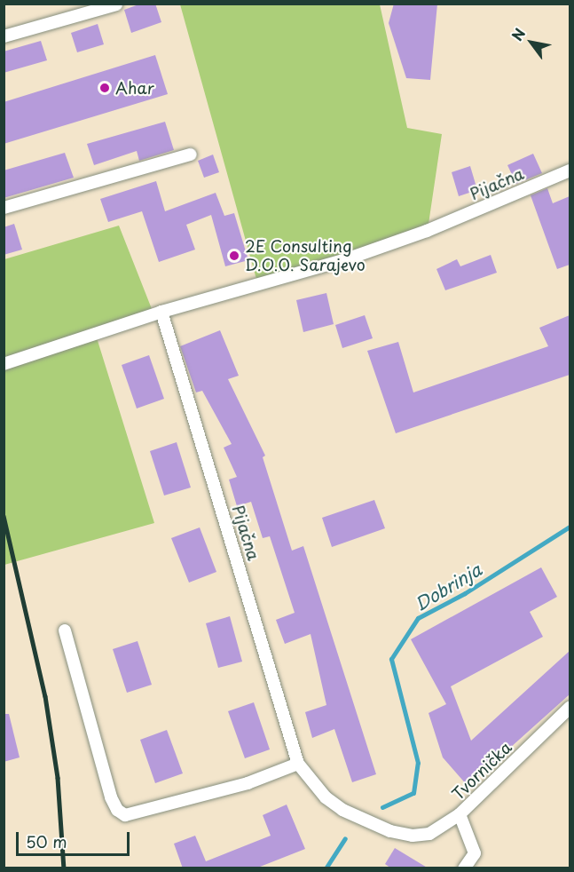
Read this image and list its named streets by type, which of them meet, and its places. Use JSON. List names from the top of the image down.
{
  "streets": {
    "street": ["Pijačna", "Tvornička"]
  },
  "crossings": [
    ["Pijačna", "Tvornička"]
  ],
  "water": ["Dobrinja"],
  "places": ["Ahar", "2E Consulting D.O.O. Sarajevo"],
  "scale_bar": "50 m",
  "north": "top left"
}
